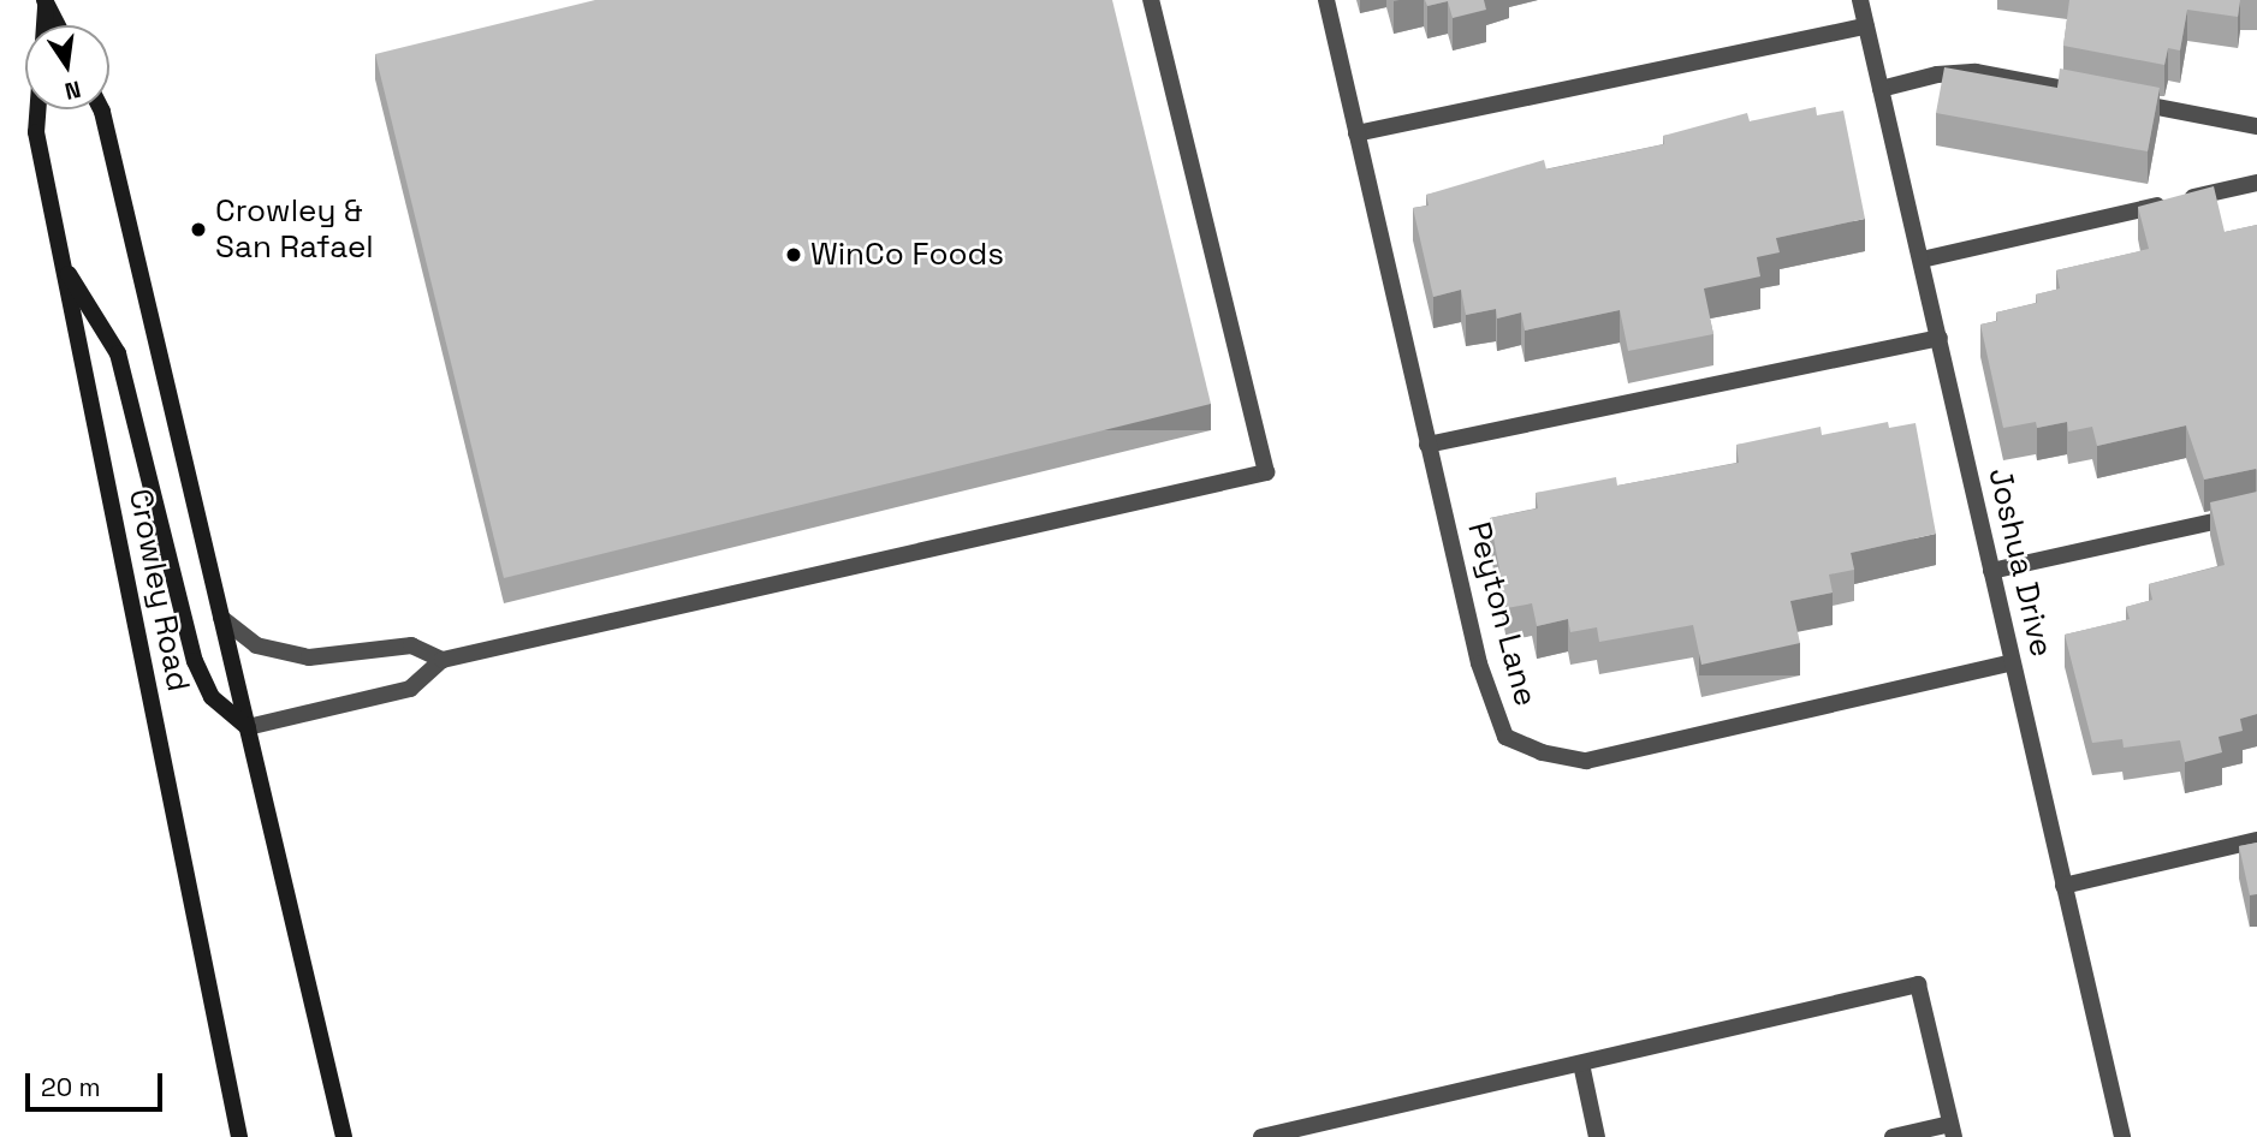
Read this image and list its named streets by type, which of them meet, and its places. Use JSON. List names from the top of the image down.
{
  "streets": {
    "main road": ["Crowley Road"],
    "street": ["Joshua Drive", "Peyton Lane"]
  },
  "crossings": [
    ["Joshua Drive", "Peyton Lane"]
  ],
  "places": ["Crowley & San Rafael", "WinCo Foods"],
  "scale_bar": "20 m",
  "north": "bottom"
}
